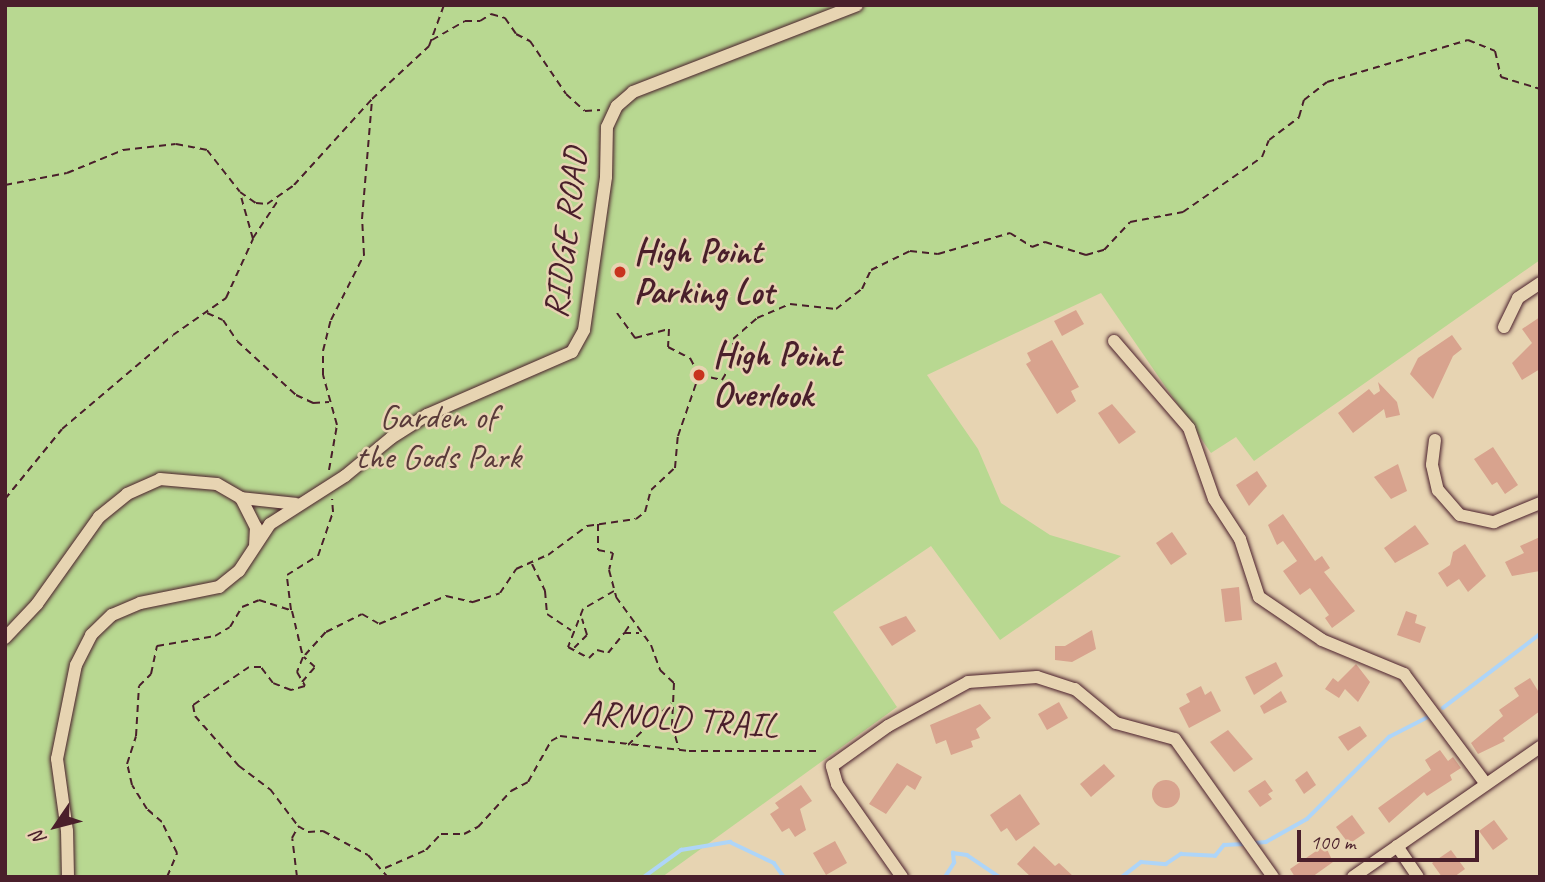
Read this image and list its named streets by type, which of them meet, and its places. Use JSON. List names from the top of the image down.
{
  "streets": {
    "street": ["RIDGE ROAD"],
    "path": ["ARNOLD TRAIL"]
  },
  "parks": ["Garden of the Gods Park"],
  "places": ["High Point Parking Lot", "High Point Overlook"],
  "scale_bar": "100 m",
  "north": "bottom left"
}
